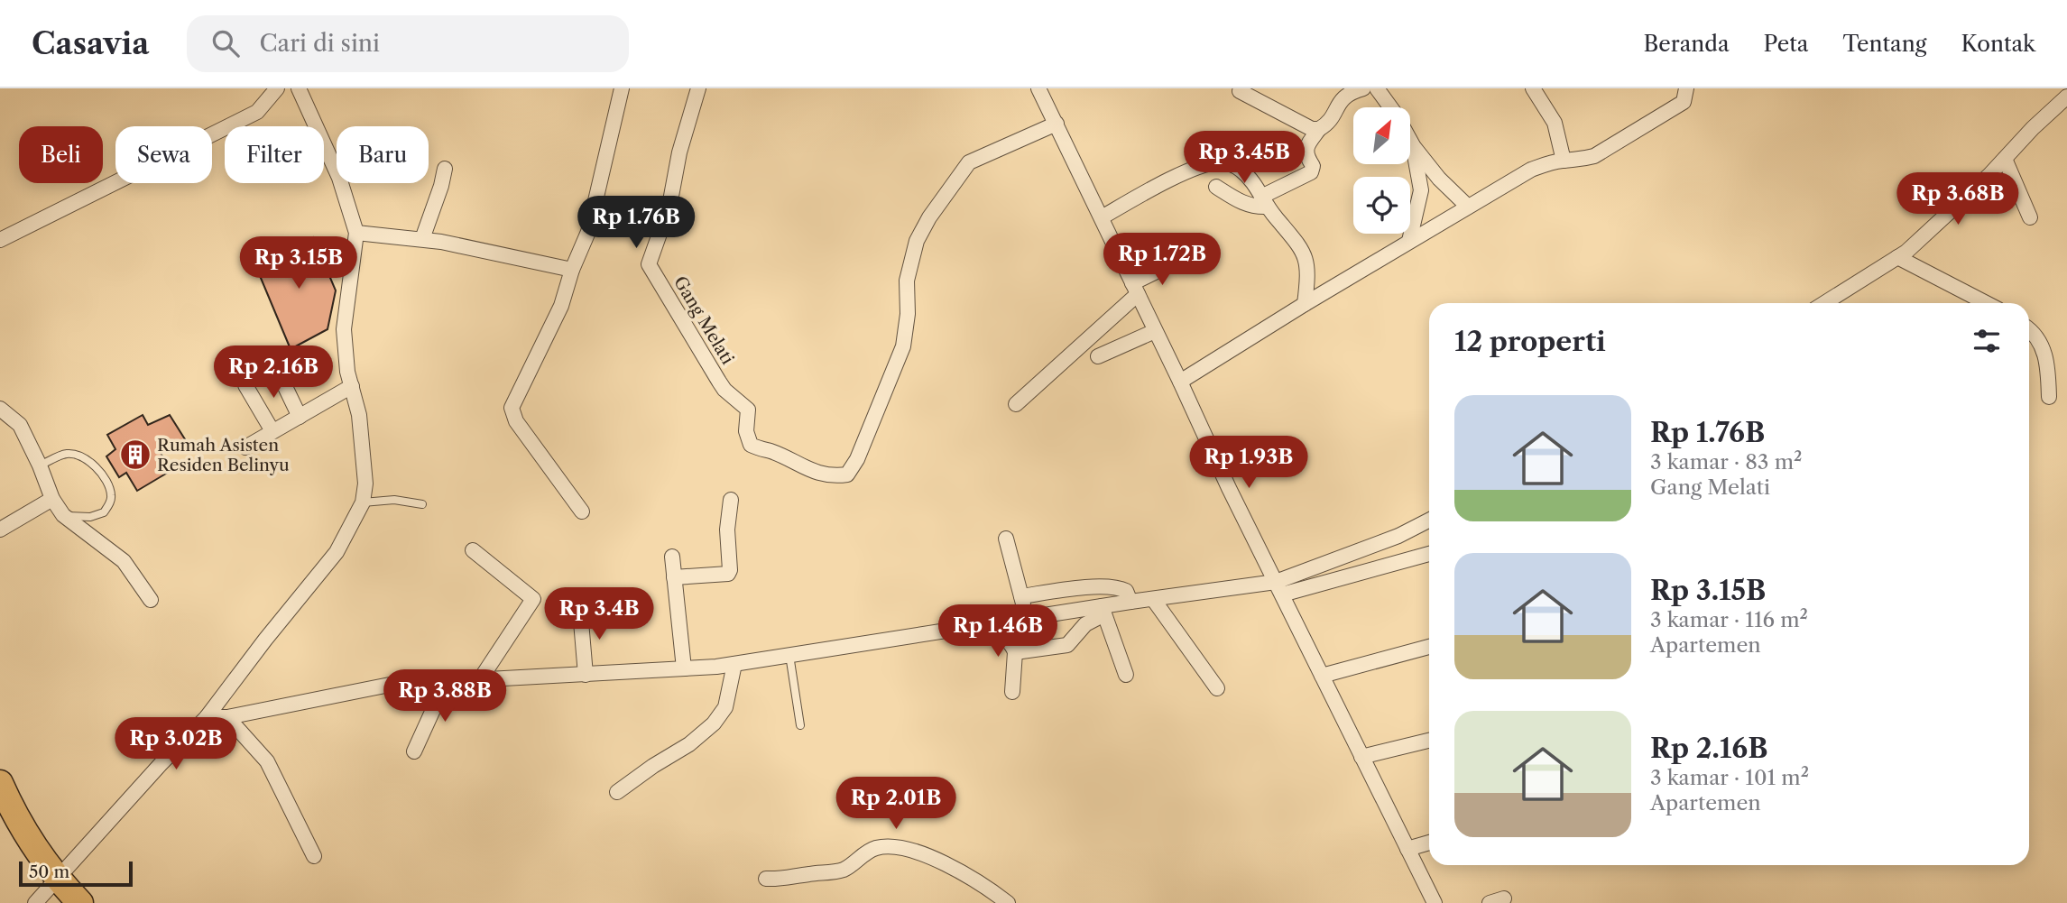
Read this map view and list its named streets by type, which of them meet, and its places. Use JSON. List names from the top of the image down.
{
  "streets": {
    "street": ["Gang Melati"]
  },
  "places": {
    "building": ["Rumah Asisten Residen Belinyu"]
  },
  "scale_bar": "50 m",
  "north": "top right",
  "page": {
    "header": "Casavia",
    "search": "Cari di sini",
    "nav": [
      "Beranda",
      "Peta",
      "Tentang",
      "Kontak"
    ],
    "chip": [
      "Beli",
      "Sewa",
      "Filter",
      "Baru"
    ],
    "price": [
      "Rp 3.45B",
      "Rp 3.68B",
      "Rp 1.76B",
      "Rp 1.72B",
      "Rp 3.15B",
      "Rp 2.16B",
      "Rp 1.93B",
      "Rp 3.4B",
      "Rp 1.46B",
      "Rp 3.88B",
      "Rp 3.02B",
      "Rp 2.01B"
    ],
    "heading": "12 properti",
    "list": [
      {
        "name": "Rp 1.76B",
        "note": "3 kamar · 83 m² · Gang Melati"
      },
      {
        "name": "Rp 3.15B",
        "note": "3 kamar · 116 m² · Apartemen"
      },
      {
        "name": "Rp 2.16B",
        "note": "3 kamar · 101 m² · Apartemen"
      }
    ],
    "scale": "50 m"
  }
}
